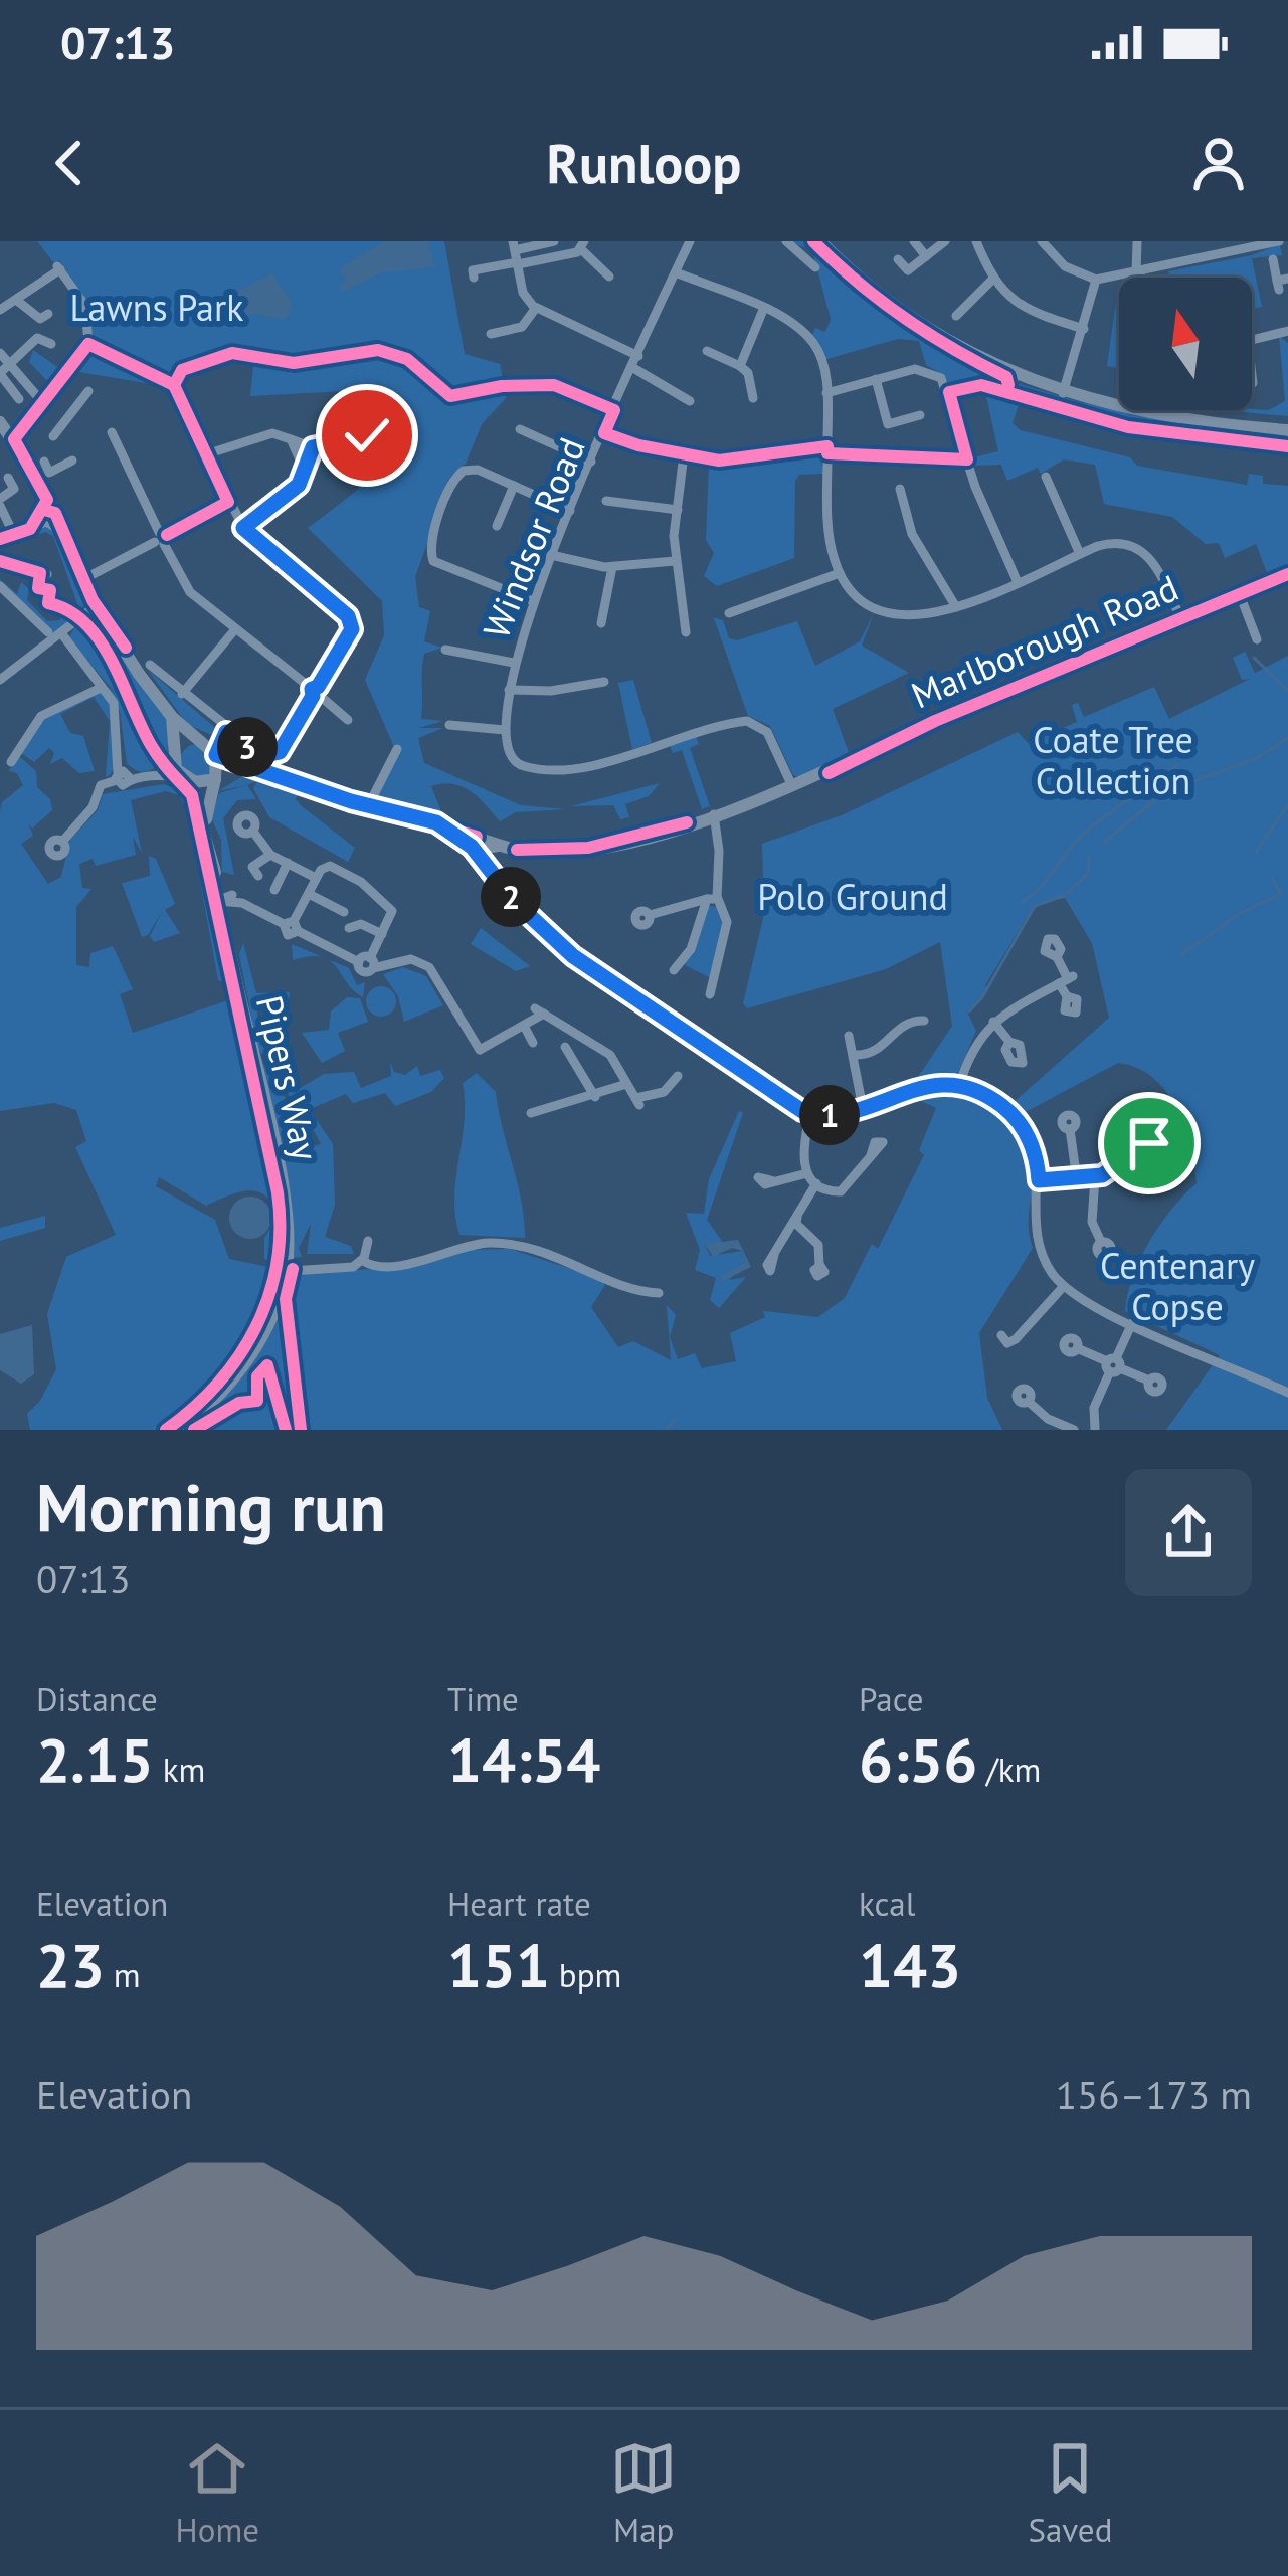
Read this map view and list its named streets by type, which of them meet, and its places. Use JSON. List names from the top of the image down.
{
  "streets": {
    "main road": ["Marlborough Road", "Pipers Way"],
    "street": ["Windsor Road"]
  },
  "parks": [
    "Lawns Park",
    "Coate Tree Collection",
    "Polo Ground",
    "Centenary Copse"
  ],
  "north": "top",
  "page": {
    "status": "07:13",
    "header": "Runloop",
    "pins": ["3", "2", "1"],
    "heading": ["Morning run", "07:13"],
    "stats": [
      ["Distance", "2.15 km"],
      ["Time", "14:54"],
      ["Pace", "6:56 /km"],
      ["Elevation", "23 m"],
      ["Heart rate", "151 bpm"],
      ["kcal", "143"]
    ],
    "chart": ["Elevation", "156–173 m"],
    "tabs": ["Home", "Map", "Saved"]
  }
}
